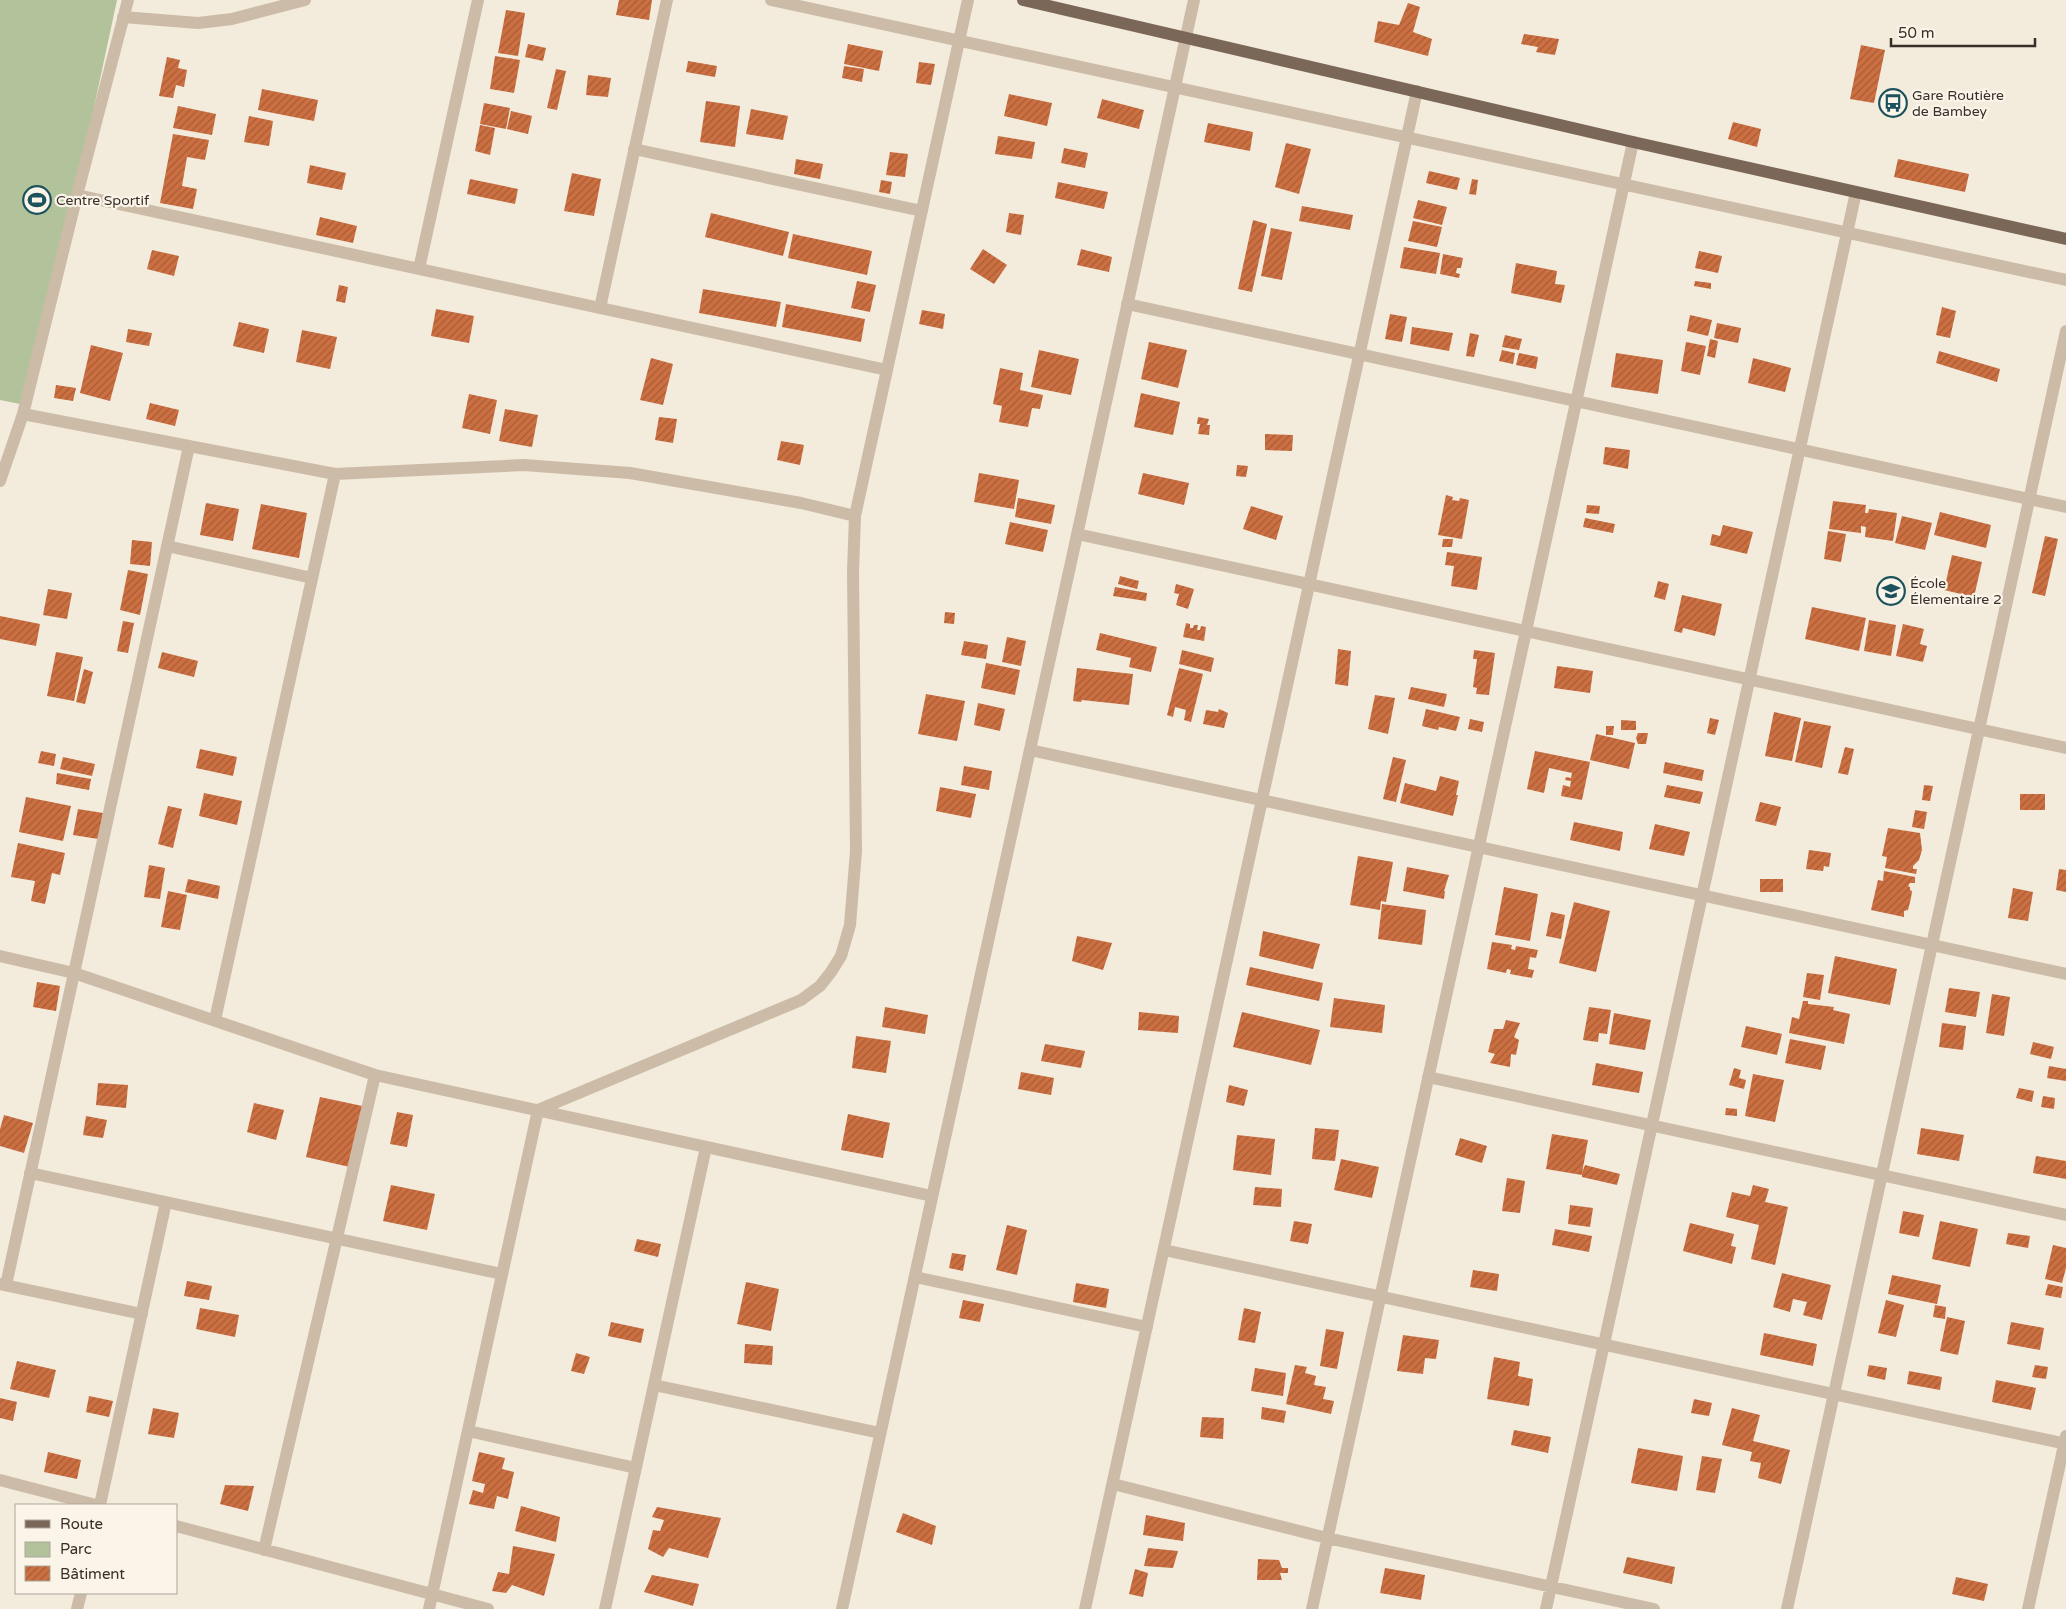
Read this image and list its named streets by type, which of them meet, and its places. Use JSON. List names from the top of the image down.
{
  "places": {
    "bus stop": ["Gare Routière de Bambey"],
    "sports": ["Centre Sportif"],
    "school or university": ["École Élementaire 2"]
  },
  "legend": ["Route", "Parc", "Bâtiment"],
  "scale_bar": "50 m"
}
